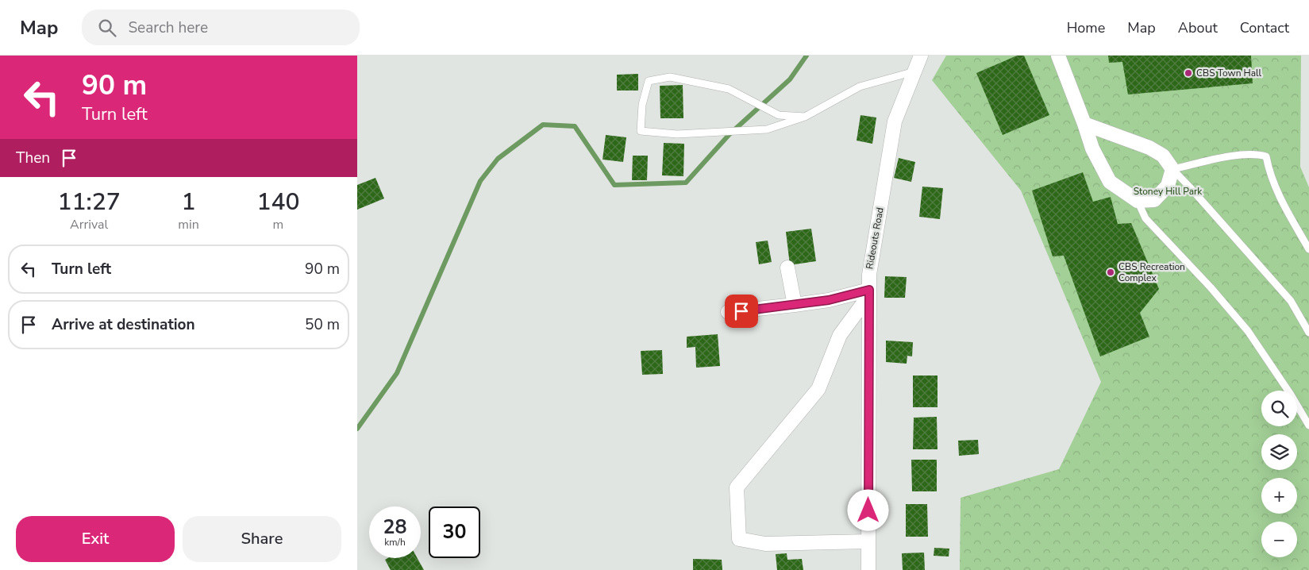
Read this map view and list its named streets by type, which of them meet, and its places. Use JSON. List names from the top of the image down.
{
  "streets": {
    "street": ["Rideouts Road"]
  },
  "parks": ["Stoney Hill Park"],
  "places": ["CBS Town Hall", "CBS Recreation Complex"],
  "page": {
    "header": "Map",
    "search": "Search here",
    "nav": [
      "Home",
      "Map",
      "About",
      "Contact"
    ],
    "turn": ["90 m", "Turn left"],
    "then": "Then",
    "eta": [
      "11:27",
      "Arrival",
      "1",
      "min",
      "140",
      "m"
    ],
    "list": [
      {
        "name": "Turn left",
        "value": "90 m"
      },
      {
        "name": "Arrive at destination",
        "value": "50 m"
      }
    ],
    "map_buttons": ["+", "−"],
    "speed": "28 km/h",
    "limit": "30",
    "buttons": ["Exit", "Share"]
  }
}
